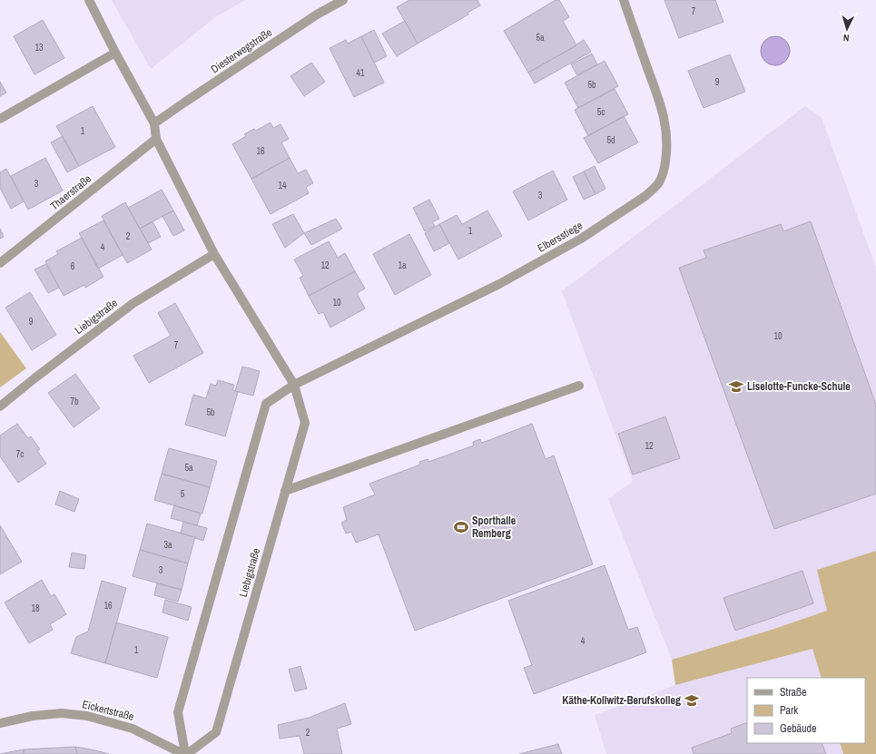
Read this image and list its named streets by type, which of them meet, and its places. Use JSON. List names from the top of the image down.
{
  "streets": {
    "street": [
      "Diesterwegstraße",
      "Thaerstraße",
      "Elbersstiege",
      "Liebigstraße",
      "Eickertstraße"
    ]
  },
  "crossings": [
    ["Diesterwegstraße", "Liebigstraße"],
    ["Thaerstraße", "Liebigstraße"],
    ["Elbersstiege", "Liebigstraße"],
    ["Liebigstraße", "Eickertstraße"]
  ],
  "places": {
    "school or university": ["Liselotte-Funcke-Schule", "Käthe-Kollwitz-Berufskolleg"],
    "sports": ["Sporthalle Remberg"]
  },
  "house_numbers": [
    "7",
    "5a",
    "13",
    "41",
    "9",
    "5b",
    "5c",
    "1",
    "5d",
    "16",
    "3",
    "14",
    "3",
    "1",
    "2",
    "4",
    "12",
    "1a",
    "6",
    "10",
    "9",
    "10",
    "7",
    "7b",
    "5b",
    "12",
    "7c",
    "5a",
    "5",
    "3a",
    "3",
    "16",
    "18",
    "4",
    "1",
    "2"
  ],
  "legend": ["Straße", "Park", "Gebäude"],
  "north": "bottom"
}
